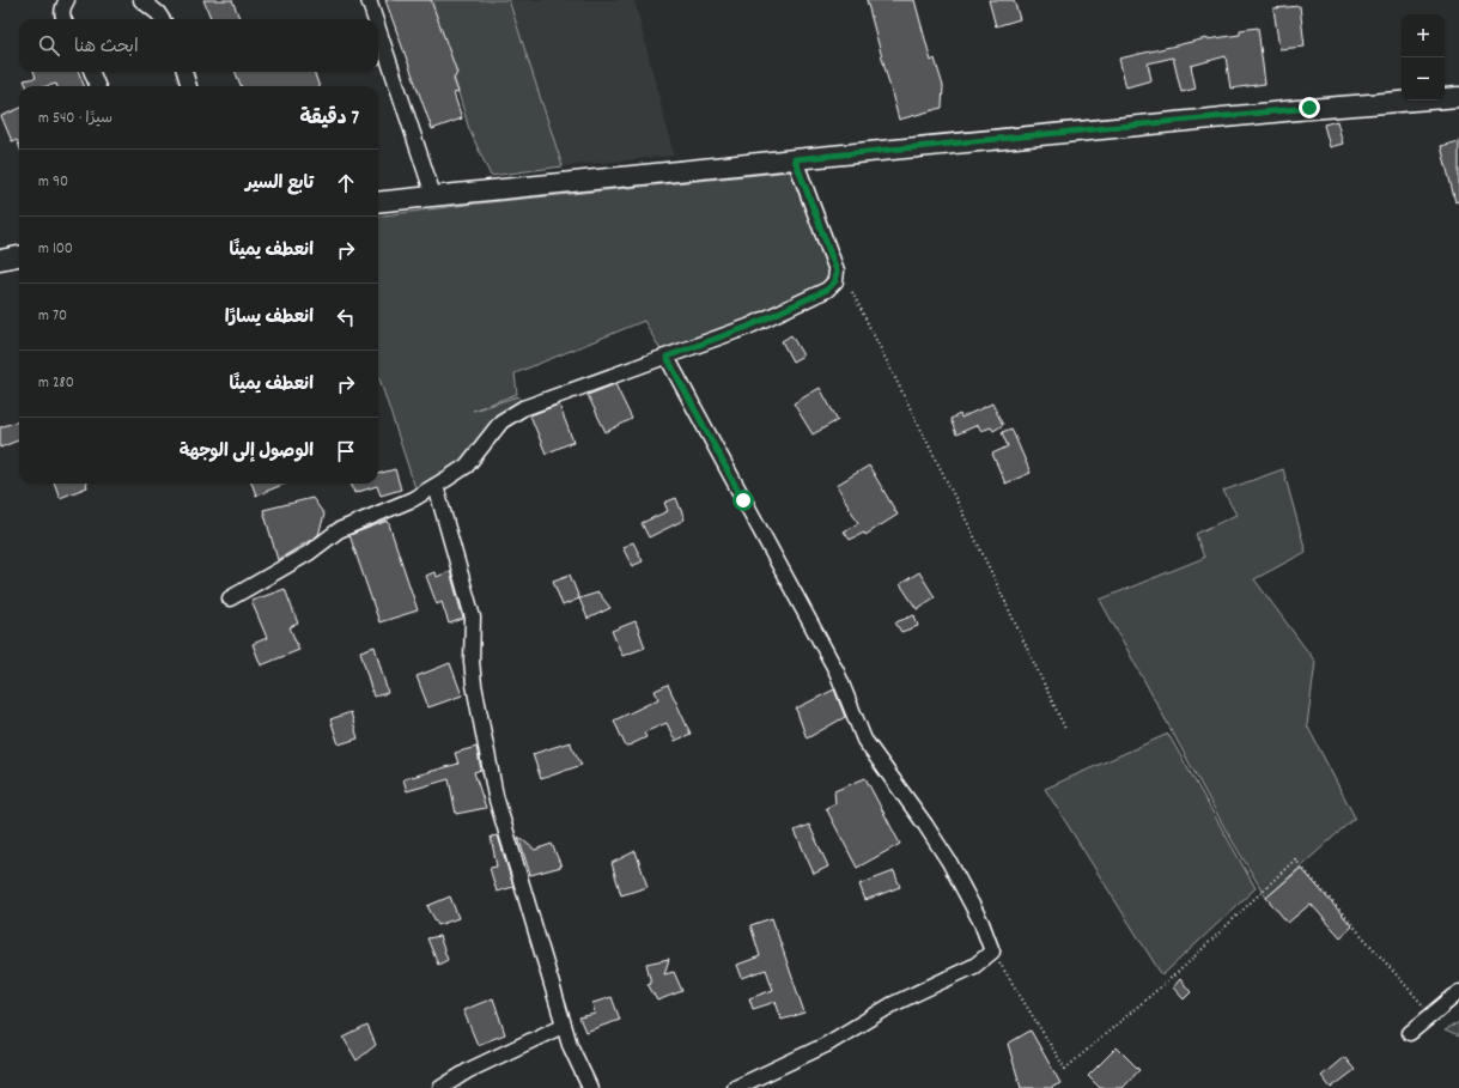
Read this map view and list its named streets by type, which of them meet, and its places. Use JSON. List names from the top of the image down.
{
  "page": {
    "map_buttons": ["+", "−"],
    "search": "ابحث هنا",
    "heading": ["7 دقيقة", "سيرًا · 540 m"],
    "list": [
      ["تابع السير", "90 m"],
      ["انعطف يمينًا", "100 m"],
      ["انعطف يسارًا", "70 m"],
      ["انعطف يمينًا", "280 m"],
      "الوصول إلى الوجهة"
    ]
  }
}
